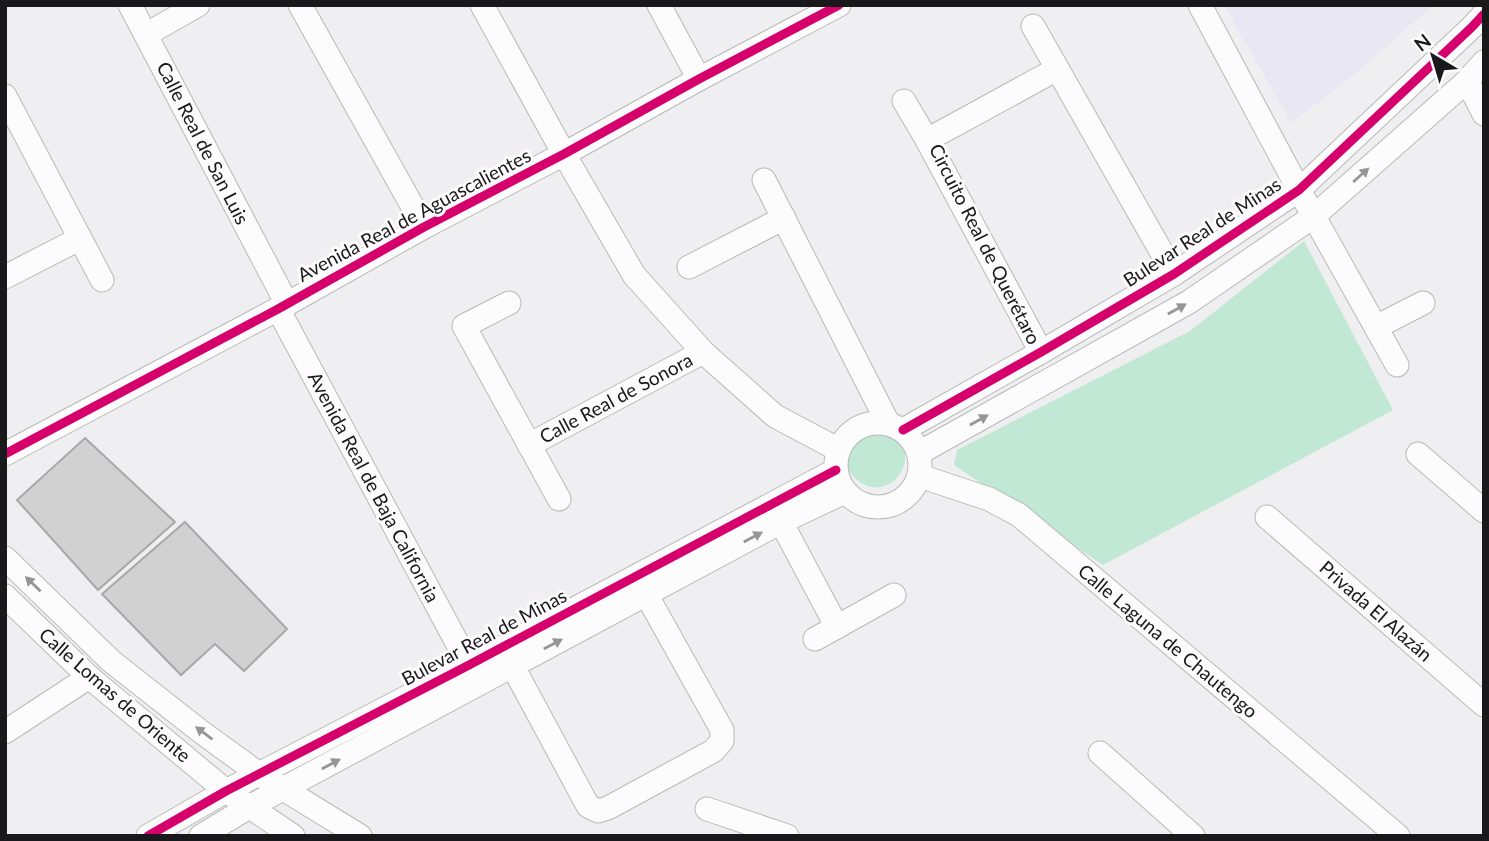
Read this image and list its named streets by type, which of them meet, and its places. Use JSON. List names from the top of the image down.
{
  "streets": {
    "street": [
      "Calle Real de San Luis",
      "Avenida Real de Aguascalientes",
      "Bulevar Real de Minas",
      "Circuito Real de Querétaro",
      "Calle Real de Sonora",
      "Avenida Real de Baja California",
      "Privada El Alazán",
      "Calle Laguna de Chautengo",
      "Calle Lomas de Oriente"
    ]
  },
  "crossings": [
    ["Calle Real de San Luis", "Avenida Real de Aguascalientes"],
    ["Calle Real de San Luis", "Avenida Real de Baja California"],
    ["Avenida Real de Aguascalientes", "Avenida Real de Baja California"],
    ["Bulevar Real de Minas", "Circuito Real de Querétaro"],
    ["Bulevar Real de Minas", "Avenida Real de Baja California"],
    ["Bulevar Real de Minas", "Calle Laguna de Chautengo"],
    ["Bulevar Real de Minas", "Calle Lomas de Oriente"]
  ],
  "north": "top left"
}
